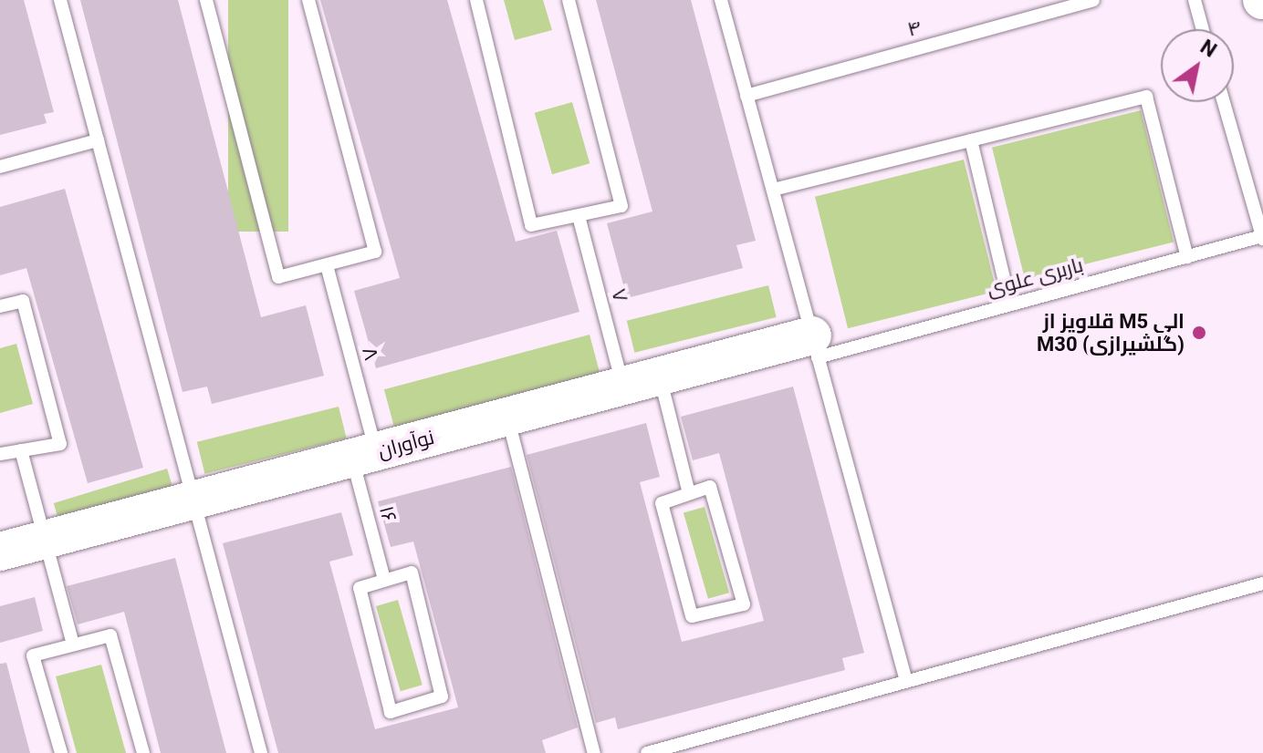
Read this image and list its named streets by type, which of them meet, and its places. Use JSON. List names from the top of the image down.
{
  "streets": {
    "street": ["نوآوران"],
    "lane": [
      "۴",
      "باربری علوی",
      "۷",
      "۸",
      "۱۶"
    ]
  },
  "crossings": [
    ["باربری علوی", "نوآوران"],
    ["۷", "نوآوران"],
    ["۸", "نوآوران"],
    ["۸", "۱۶"],
    ["نوآوران", "۱۶"]
  ],
  "places": ["قلاویز از M5 الی M30 (گلشیرازی)"],
  "north": "top right"
}
